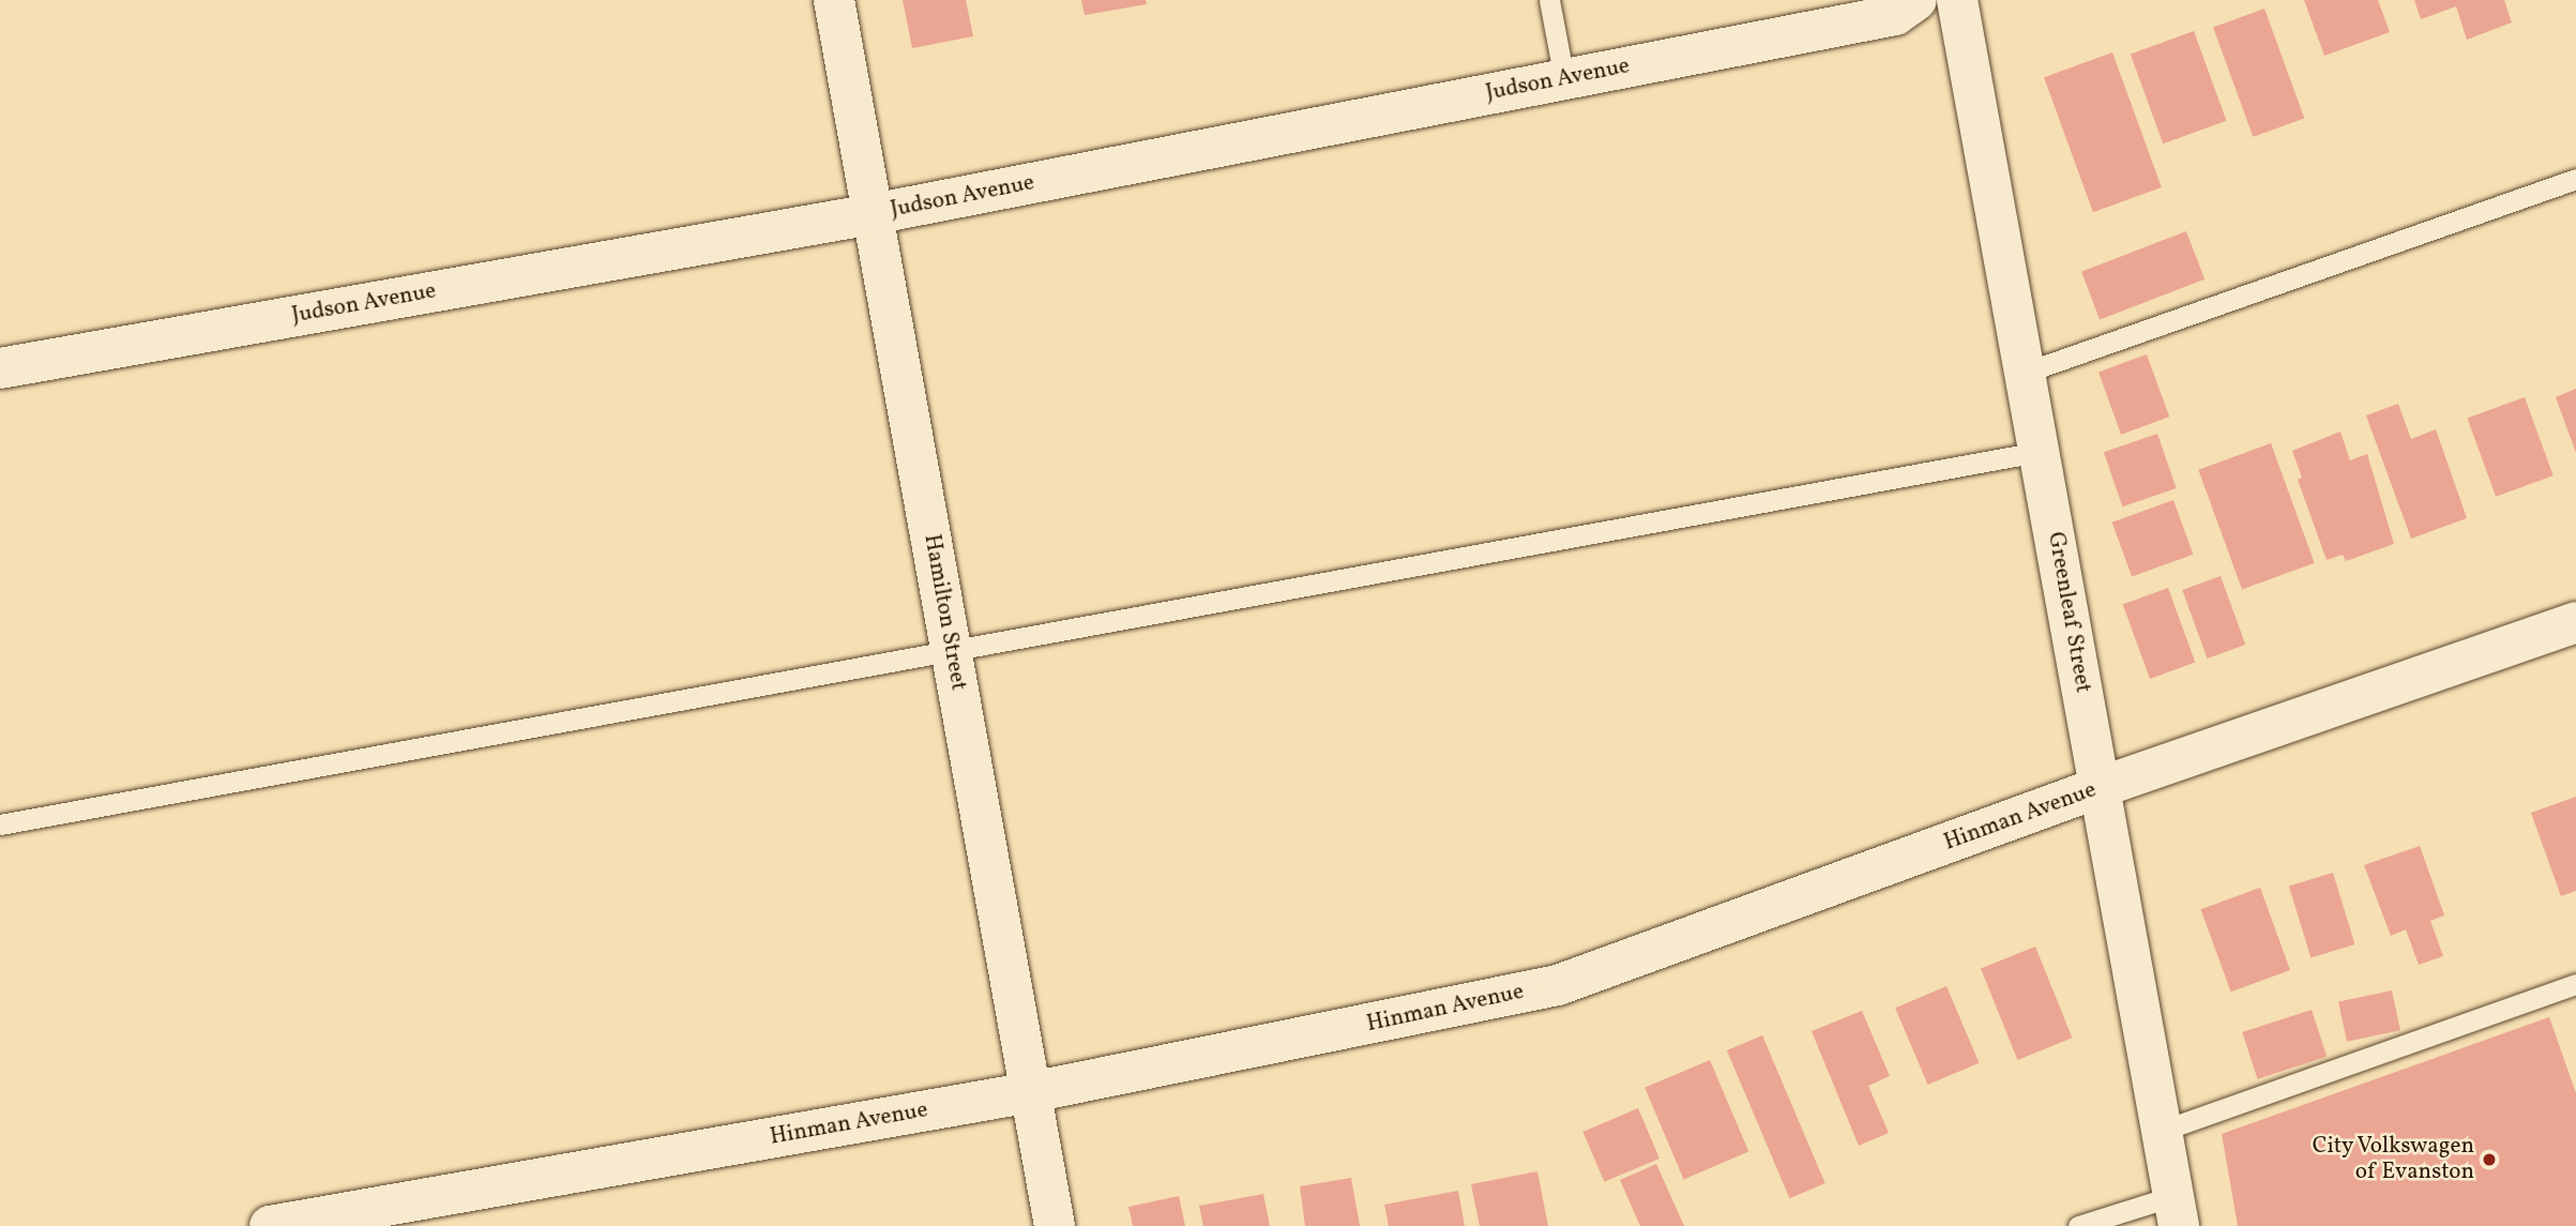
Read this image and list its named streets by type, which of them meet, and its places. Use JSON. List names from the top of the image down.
{
  "streets": {
    "street": [
      "Judson Avenue",
      "Hamilton Street",
      "Greenleaf Street",
      "Hinman Avenue"
    ]
  },
  "crossings": [
    ["Judson Avenue", "Hamilton Street"],
    ["Hamilton Street", "Hinman Avenue"],
    ["Greenleaf Street", "Hinman Avenue"]
  ],
  "places": ["City Volkswagen of Evanston"]
}
